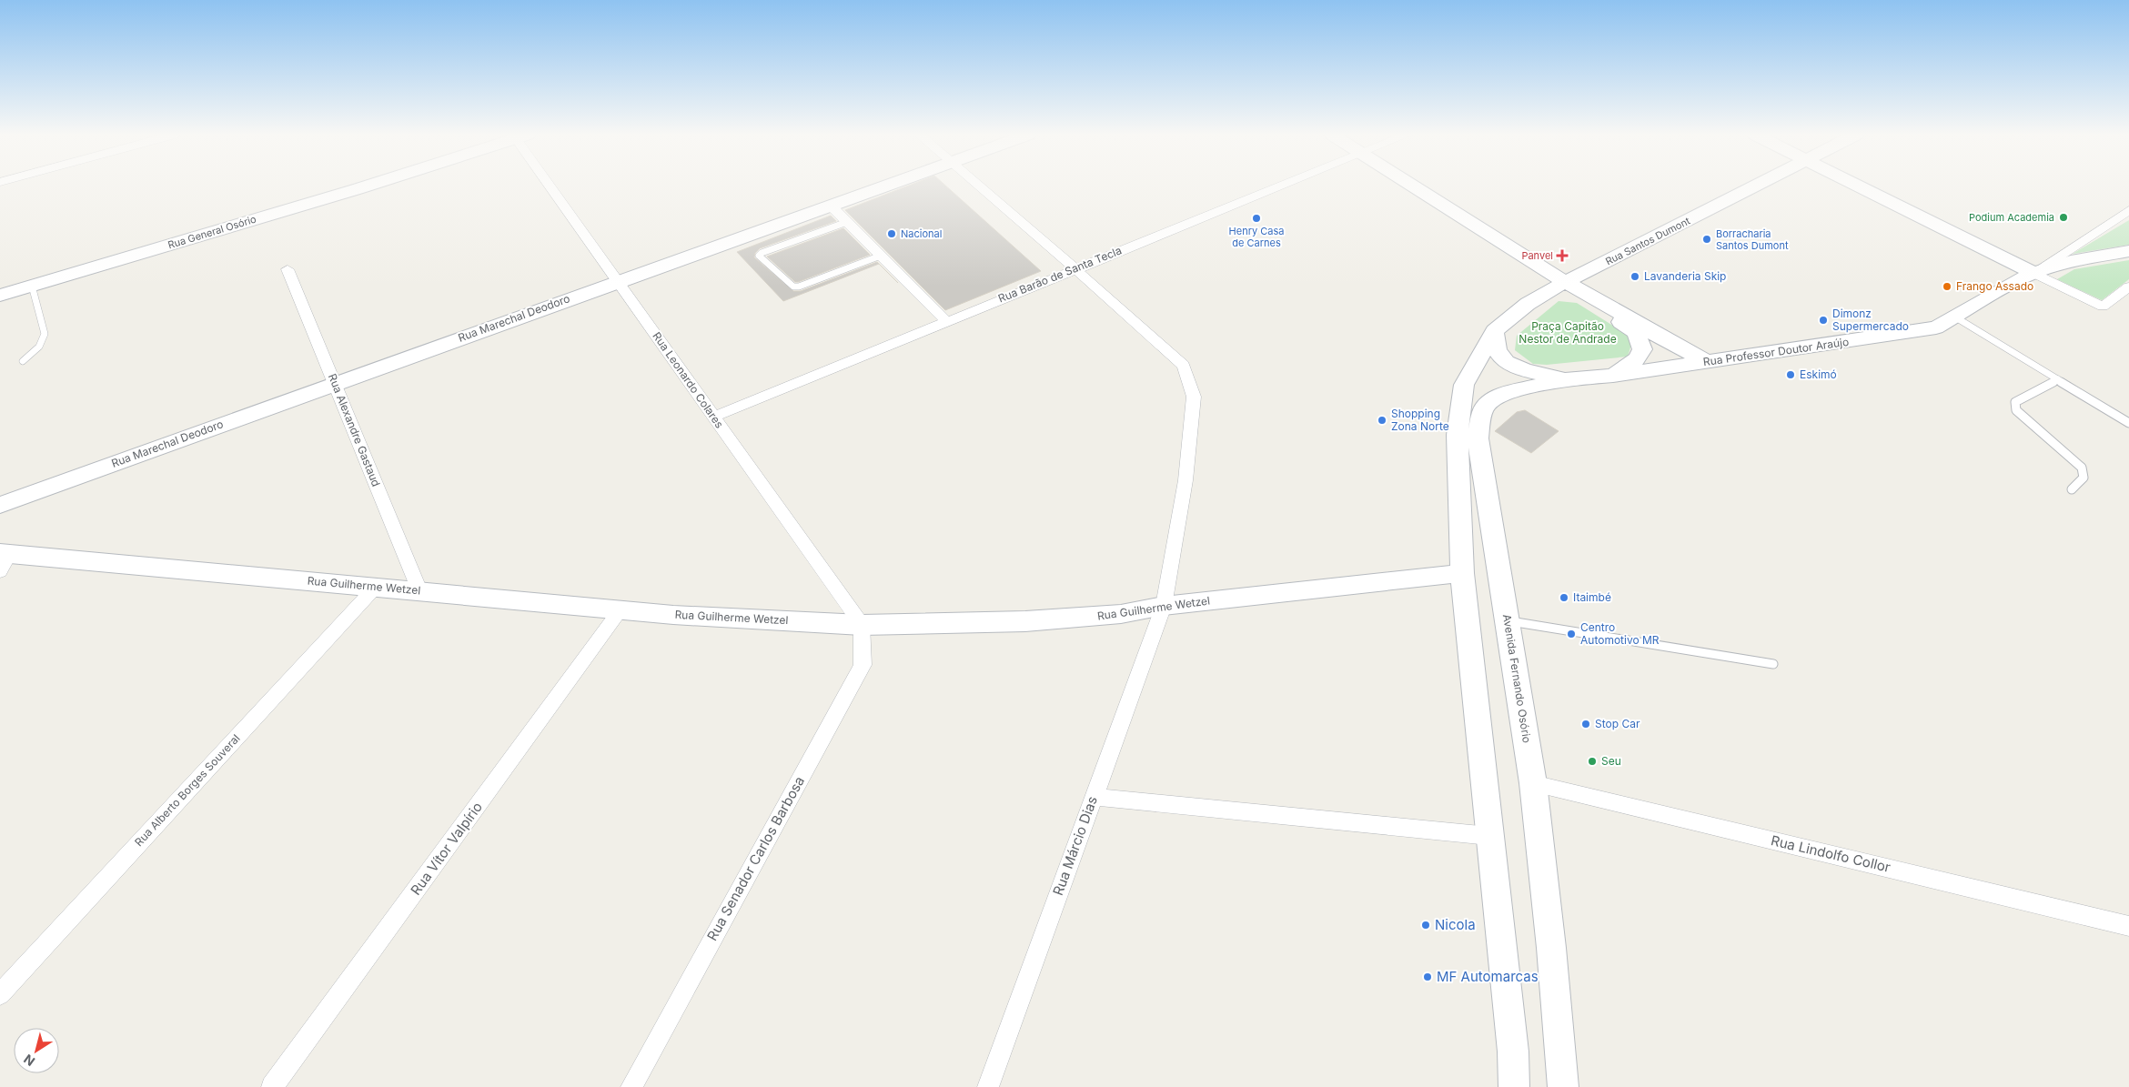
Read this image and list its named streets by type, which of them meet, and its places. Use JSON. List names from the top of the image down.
{
  "streets": {
    "street": [
      "Rua General Osório",
      "Rua Santos Dumont",
      "Rua Barão de Santa Tecla",
      "Rua Marechal Deodoro",
      "Rua Professor Doutor Araújo",
      "Rua Leonardo Colares",
      "Rua Alexandre Gastaud",
      "Rua Guilherme Wetzel",
      "Avenida Fernando Osório",
      "Rua Alberto Borges Souveral",
      "Rua Márcio Dias",
      "Rua Vítor Valpírio",
      "Rua Lindolfo Collor",
      "Rua Senador Carlos Barbosa"
    ]
  },
  "crossings": [
    ["Rua Barão de Santa Tecla", "Rua Leonardo Colares"],
    ["Rua Barão de Santa Tecla", "Rua Márcio Dias"],
    ["Rua Marechal Deodoro", "Rua Leonardo Colares"],
    ["Rua Marechal Deodoro", "Rua Alexandre Gastaud"],
    ["Rua Professor Doutor Araújo", "Avenida Fernando Osório"],
    ["Rua Leonardo Colares", "Rua Guilherme Wetzel"],
    ["Rua Leonardo Colares", "Rua Senador Carlos Barbosa"],
    ["Rua Alexandre Gastaud", "Rua Guilherme Wetzel"],
    ["Rua Guilherme Wetzel", "Rua Alberto Borges Souveral"],
    ["Rua Guilherme Wetzel", "Rua Márcio Dias"],
    ["Rua Guilherme Wetzel", "Rua Vítor Valpírio"],
    ["Rua Guilherme Wetzel", "Rua Senador Carlos Barbosa"],
    ["Avenida Fernando Osório", "Rua Lindolfo Collor"]
  ],
  "parks": ["Praça Capitão Nestor de Andrade"],
  "places": {
    "other": [
      "Podium Academia",
      "Henry Casa de Carnes",
      "Nacional",
      "Borracharia Santos Dumont",
      "Lavanderia Skip",
      "Frango Assado",
      "Dimonz Supermercado",
      "Eskimó",
      "Shopping Zona Norte",
      "Itaimbé",
      "Centro Automotivo MR",
      "Stop Car",
      "Seu",
      "Nicola",
      "MF Automarcas"
    ],
    "health": ["Panvel"]
  },
  "north": "bottom left"
}
